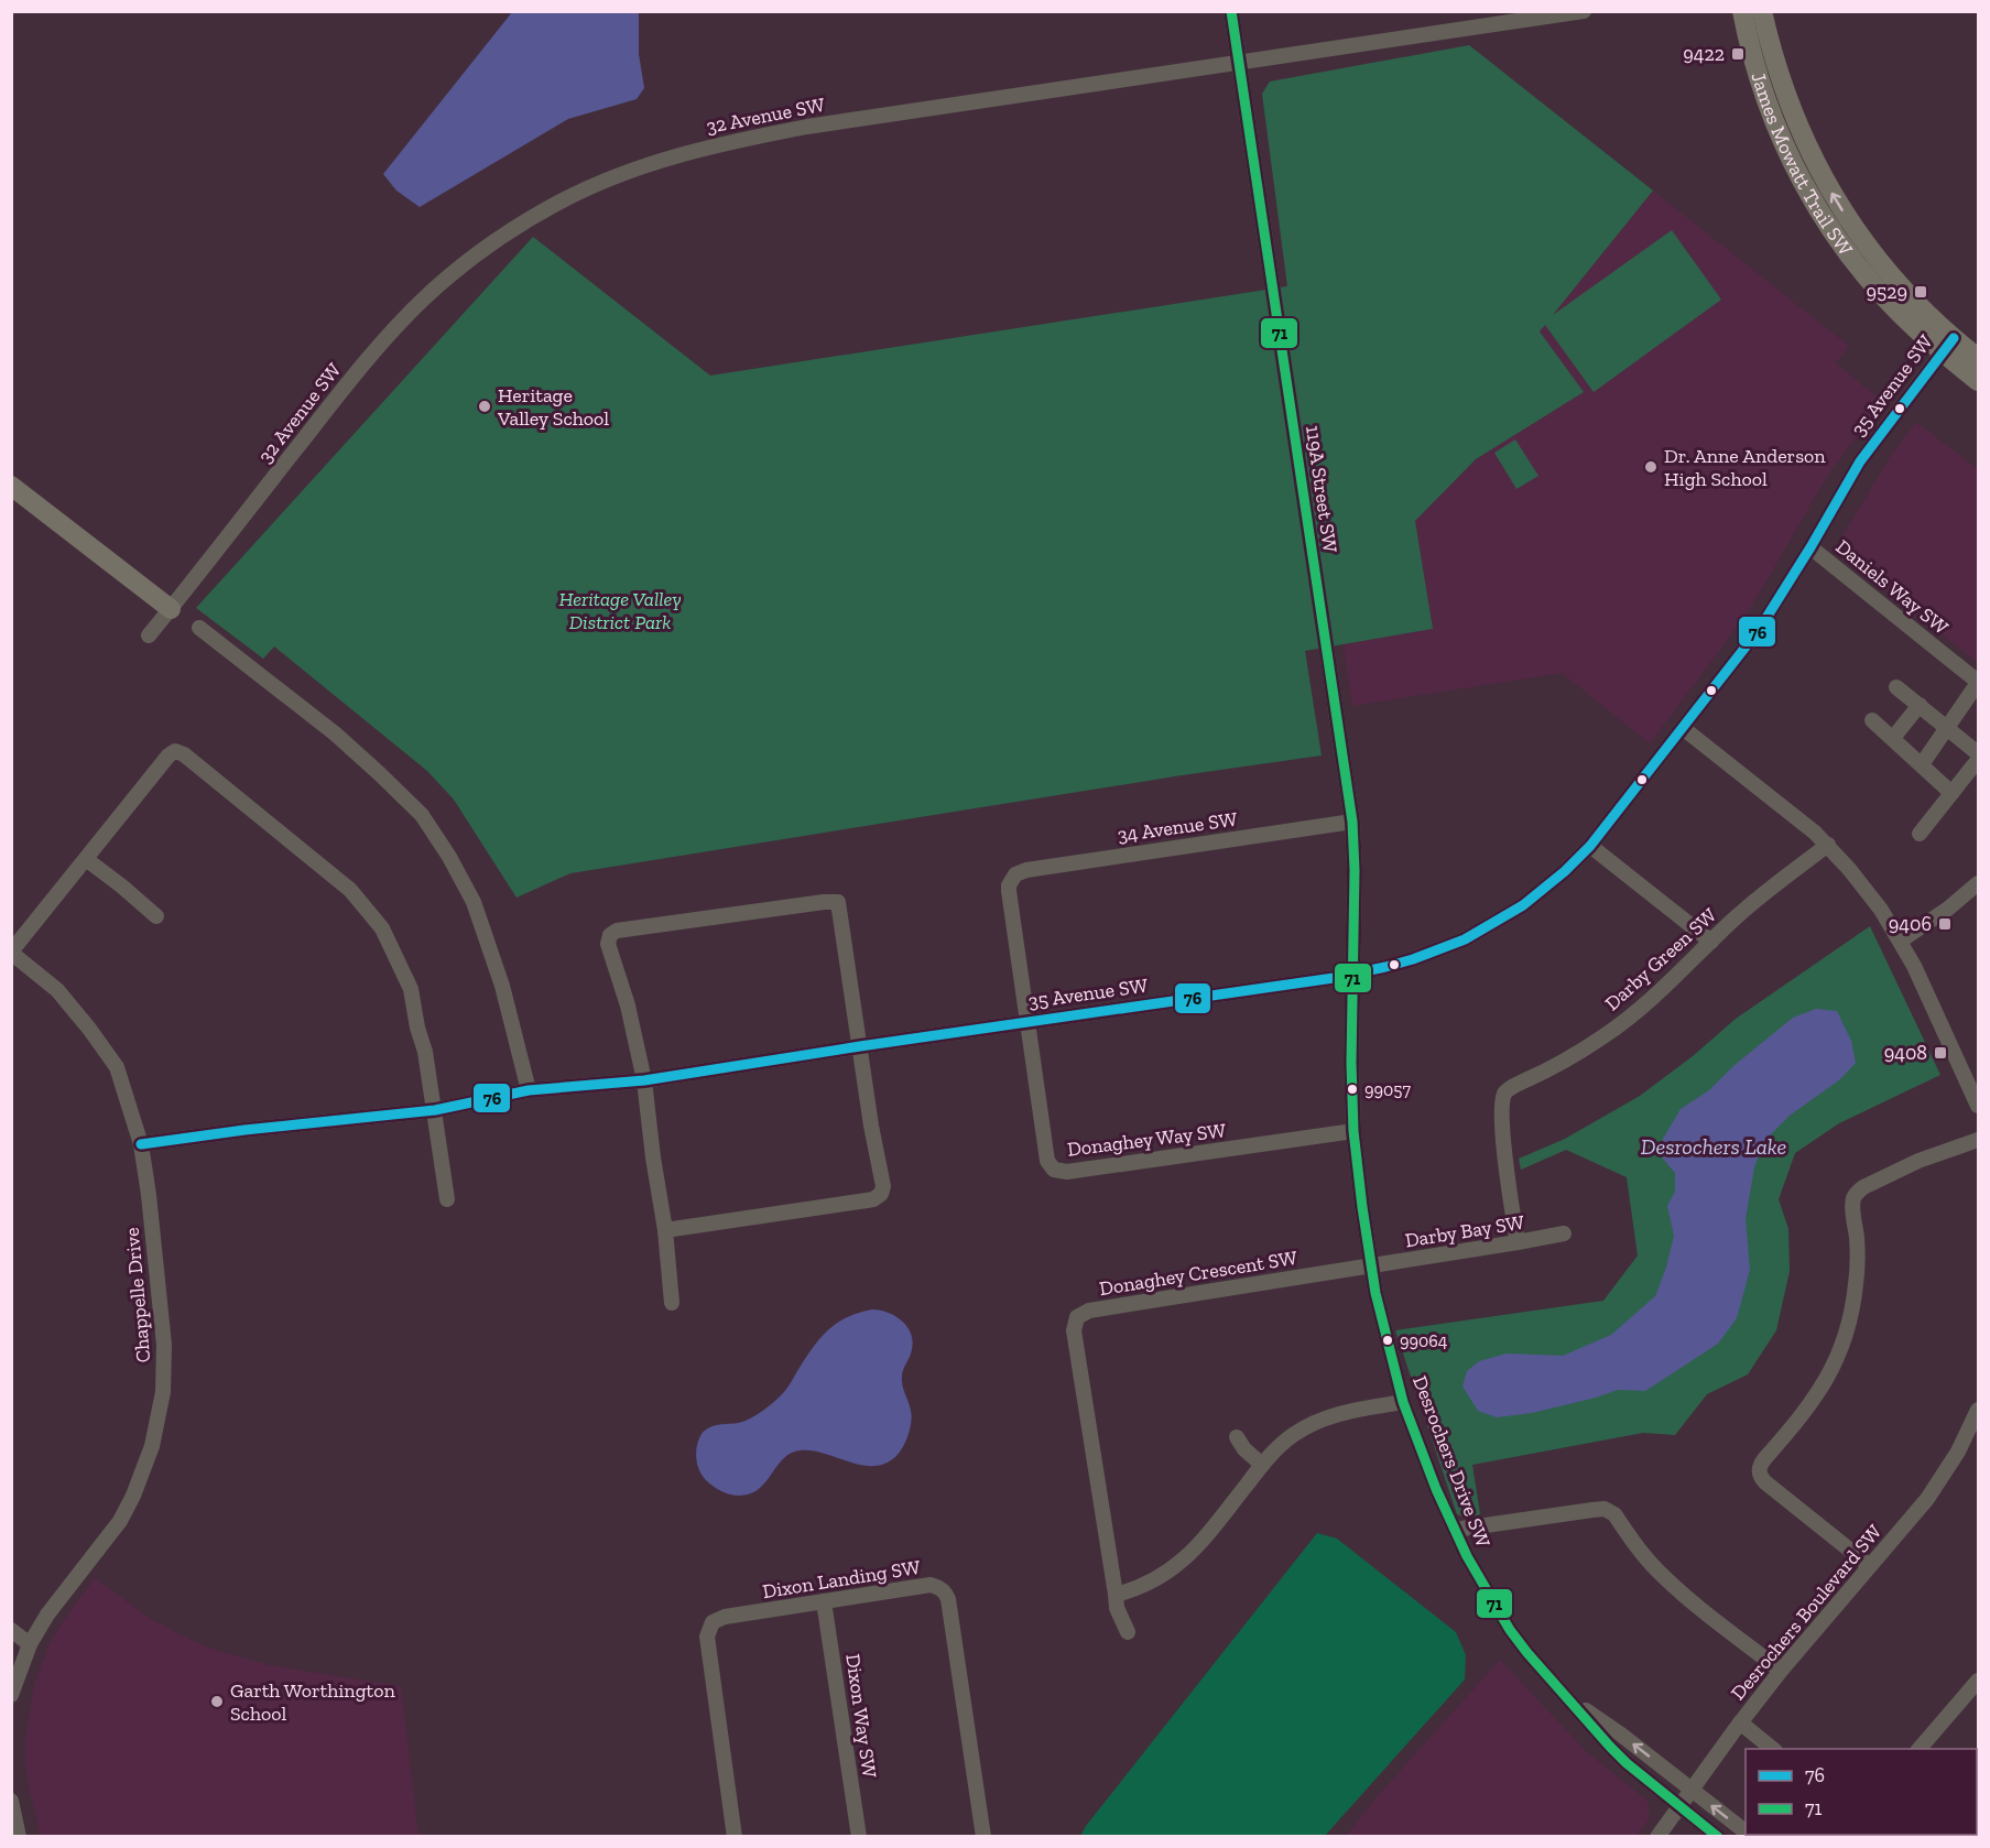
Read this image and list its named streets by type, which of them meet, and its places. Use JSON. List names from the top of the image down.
{
  "streets": {
    "main road": ["James Mowatt Trail SW"],
    "street": [
      "32 Avenue SW",
      "35 Avenue SW",
      "119A Street SW",
      "Daniels Way SW",
      "34 Avenue SW",
      "Darby Green SW",
      "Donaghey Way SW",
      "Darby Bay SW",
      "Donaghey Crescent SW",
      "Chappelle Drive",
      "Desrochers Drive SW",
      "Dixon Landing SW",
      "Desrochers Boulevard SW",
      "Dixon Way SW"
    ]
  },
  "crossings": [
    ["32 Avenue SW", "119A Street SW"],
    ["James Mowatt Trail SW", "35 Avenue SW"],
    ["35 Avenue SW", "119A Street SW"],
    ["35 Avenue SW", "Daniels Way SW"],
    ["35 Avenue SW", "34 Avenue SW"],
    ["35 Avenue SW", "Donaghey Way SW"],
    ["35 Avenue SW", "Chappelle Drive"],
    ["35 Avenue SW", "Desrochers Drive SW"],
    ["119A Street SW", "34 Avenue SW"],
    ["119A Street SW", "Desrochers Drive SW"],
    ["34 Avenue SW", "Donaghey Way SW"],
    ["Darby Green SW", "Darby Bay SW"],
    ["Donaghey Way SW", "Desrochers Drive SW"],
    ["Darby Bay SW", "Donaghey Crescent SW"],
    ["Darby Bay SW", "Desrochers Drive SW"],
    ["Donaghey Crescent SW", "Desrochers Drive SW"],
    ["Desrochers Drive SW", "Desrochers Boulevard SW"],
    ["Dixon Landing SW", "Dixon Way SW"]
  ],
  "water": ["Desrochers Lake"],
  "parks": ["Heritage Valley District Park"],
  "places": {
    "transit": [
      "9422",
      "9529",
      "9406",
      "9408"
    ],
    "other": [
      "Heritage Valley School",
      "Dr. Anne Anderson High School",
      "99057",
      "99064",
      "Garth Worthington School"
    ]
  },
  "lines": ["transit line 71", "transit line 76"],
  "legend": ["76", "71"]
}
